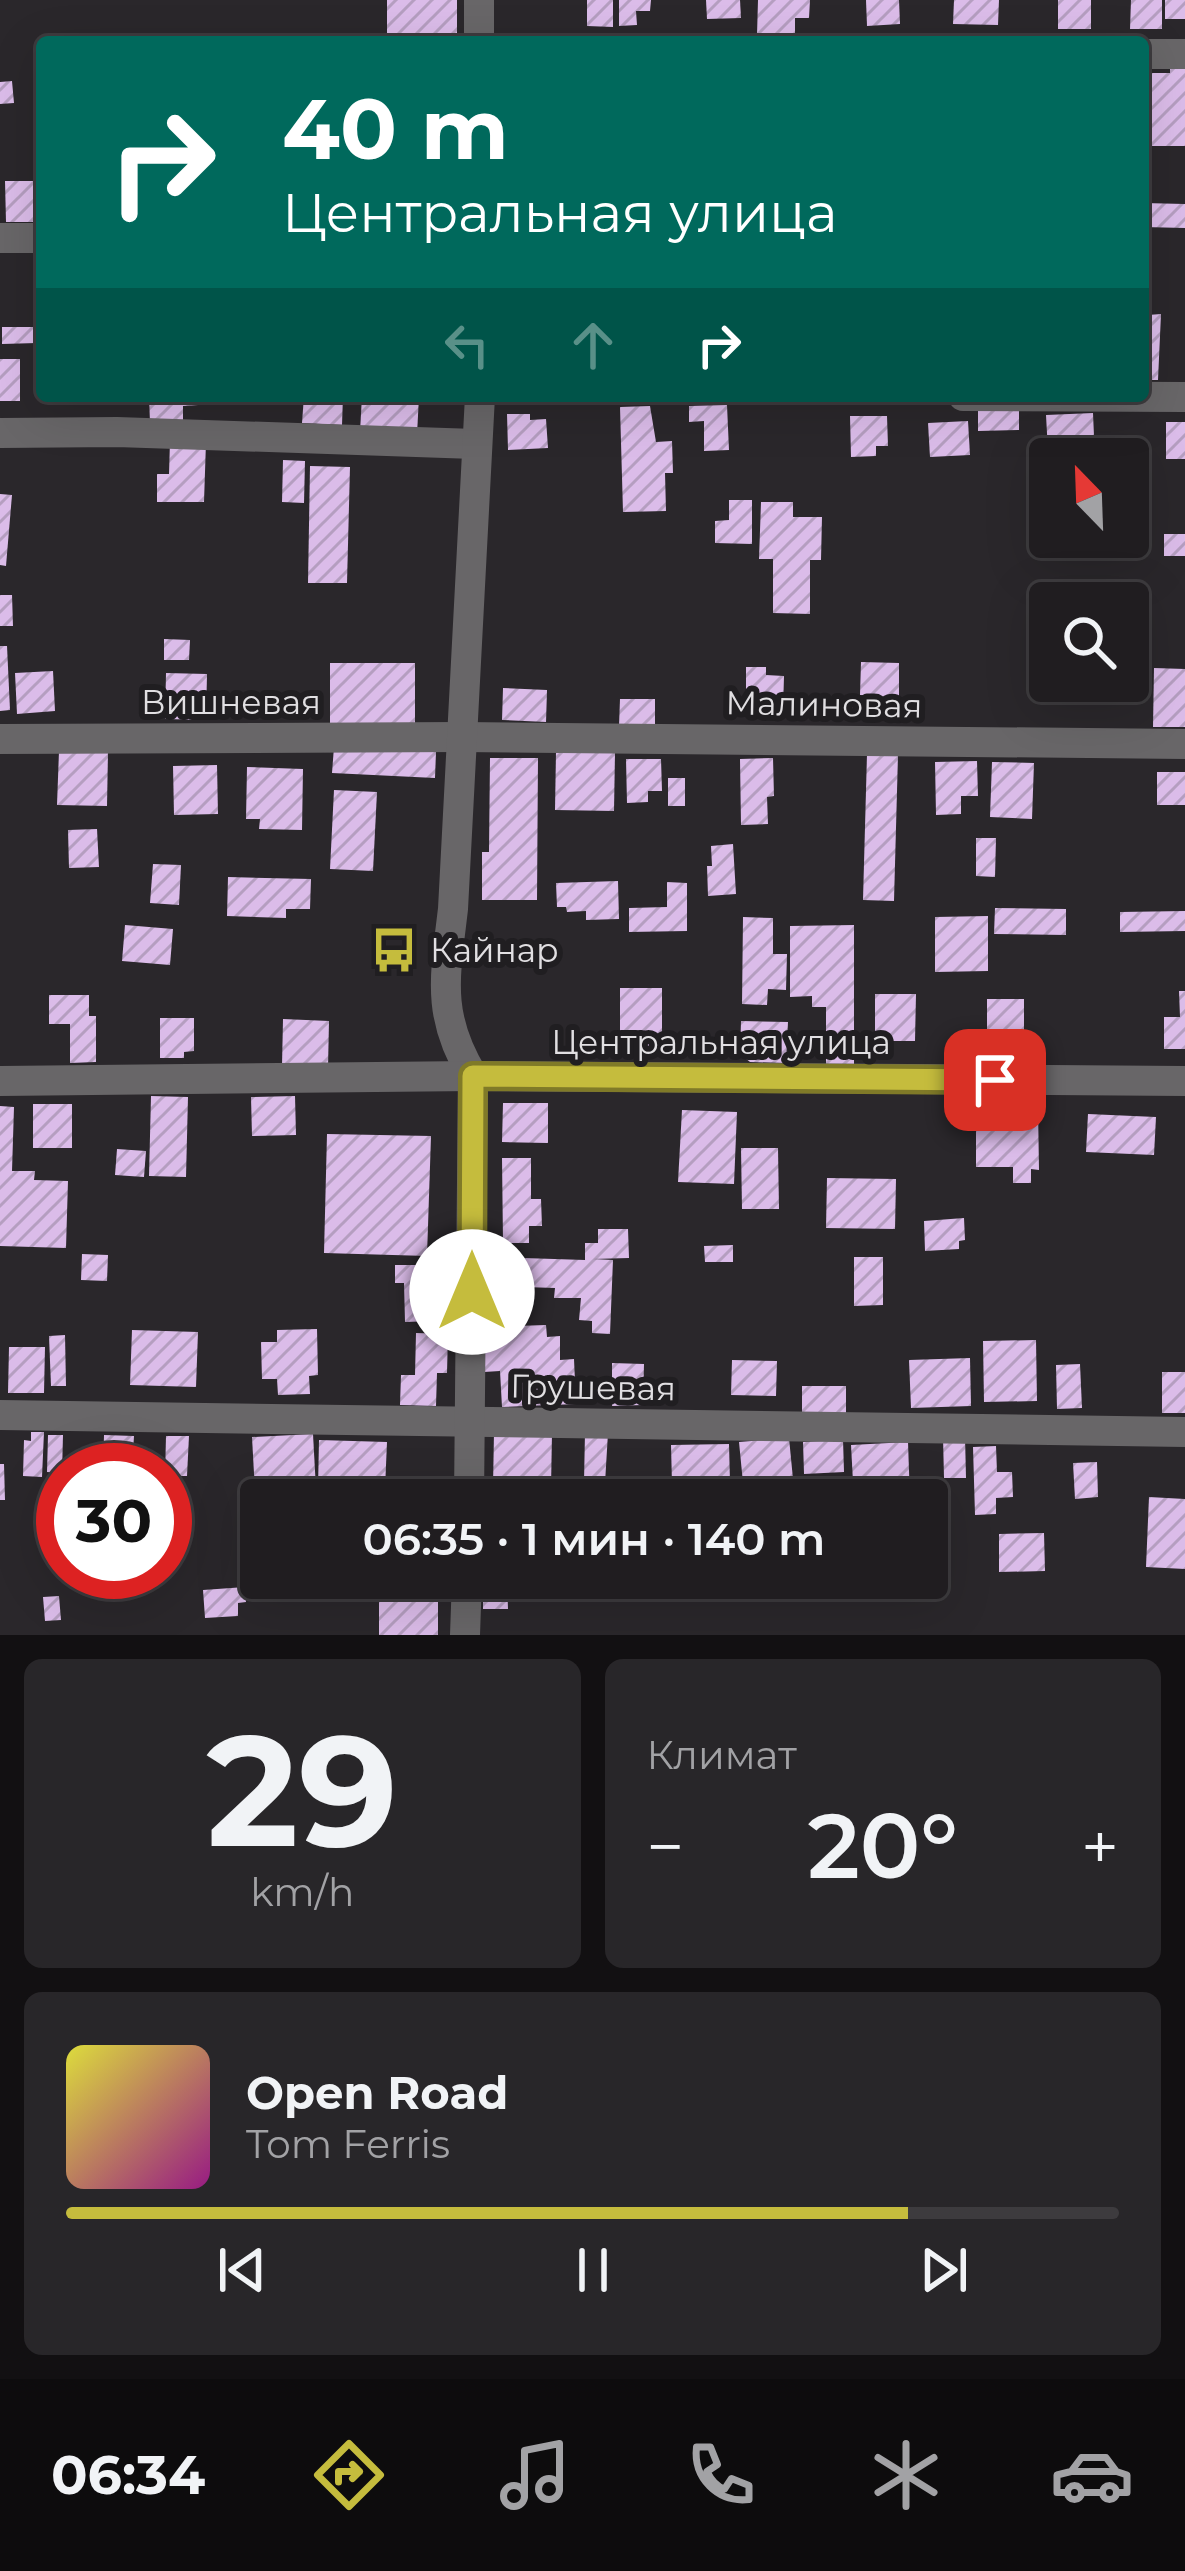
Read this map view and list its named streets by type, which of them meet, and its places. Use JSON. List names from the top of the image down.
{
  "streets": {
    "street": [
      "Вишневая",
      "Малиновая",
      "Центральная улица",
      "Грушевая"
    ]
  },
  "crossings": [
    ["Вишневая", "Малиновая"]
  ],
  "places": {
    "bus stop": ["Кайнар"]
  },
  "north": "top left",
  "page": {
    "turn": ["40 m", "Центральная улица"],
    "limit": "30",
    "trip": "06:35 · 1 мин · 140 m",
    "tile": [
      ["29", "km/h"],
      "Климат"
    ],
    "heat": ["−", "20°", "+"],
    "song": ["Open Road", "Tom Ferris"],
    "tabs": "06:34"
  }
}
